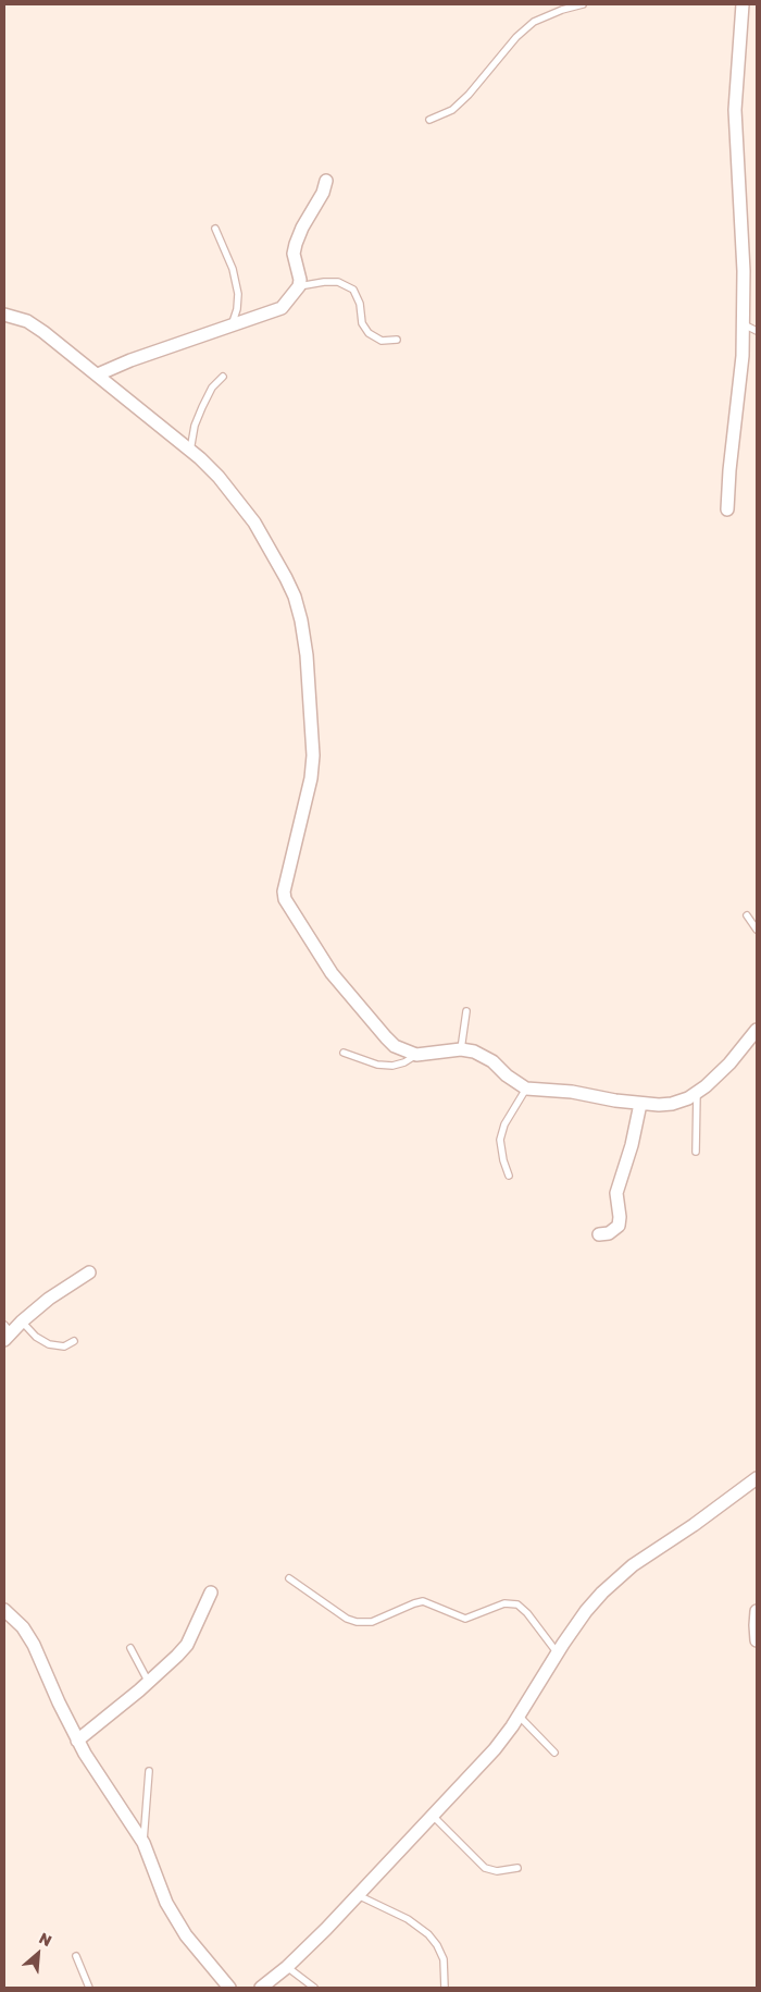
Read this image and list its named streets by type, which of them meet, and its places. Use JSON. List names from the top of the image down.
{
  "north": "top right"
}
